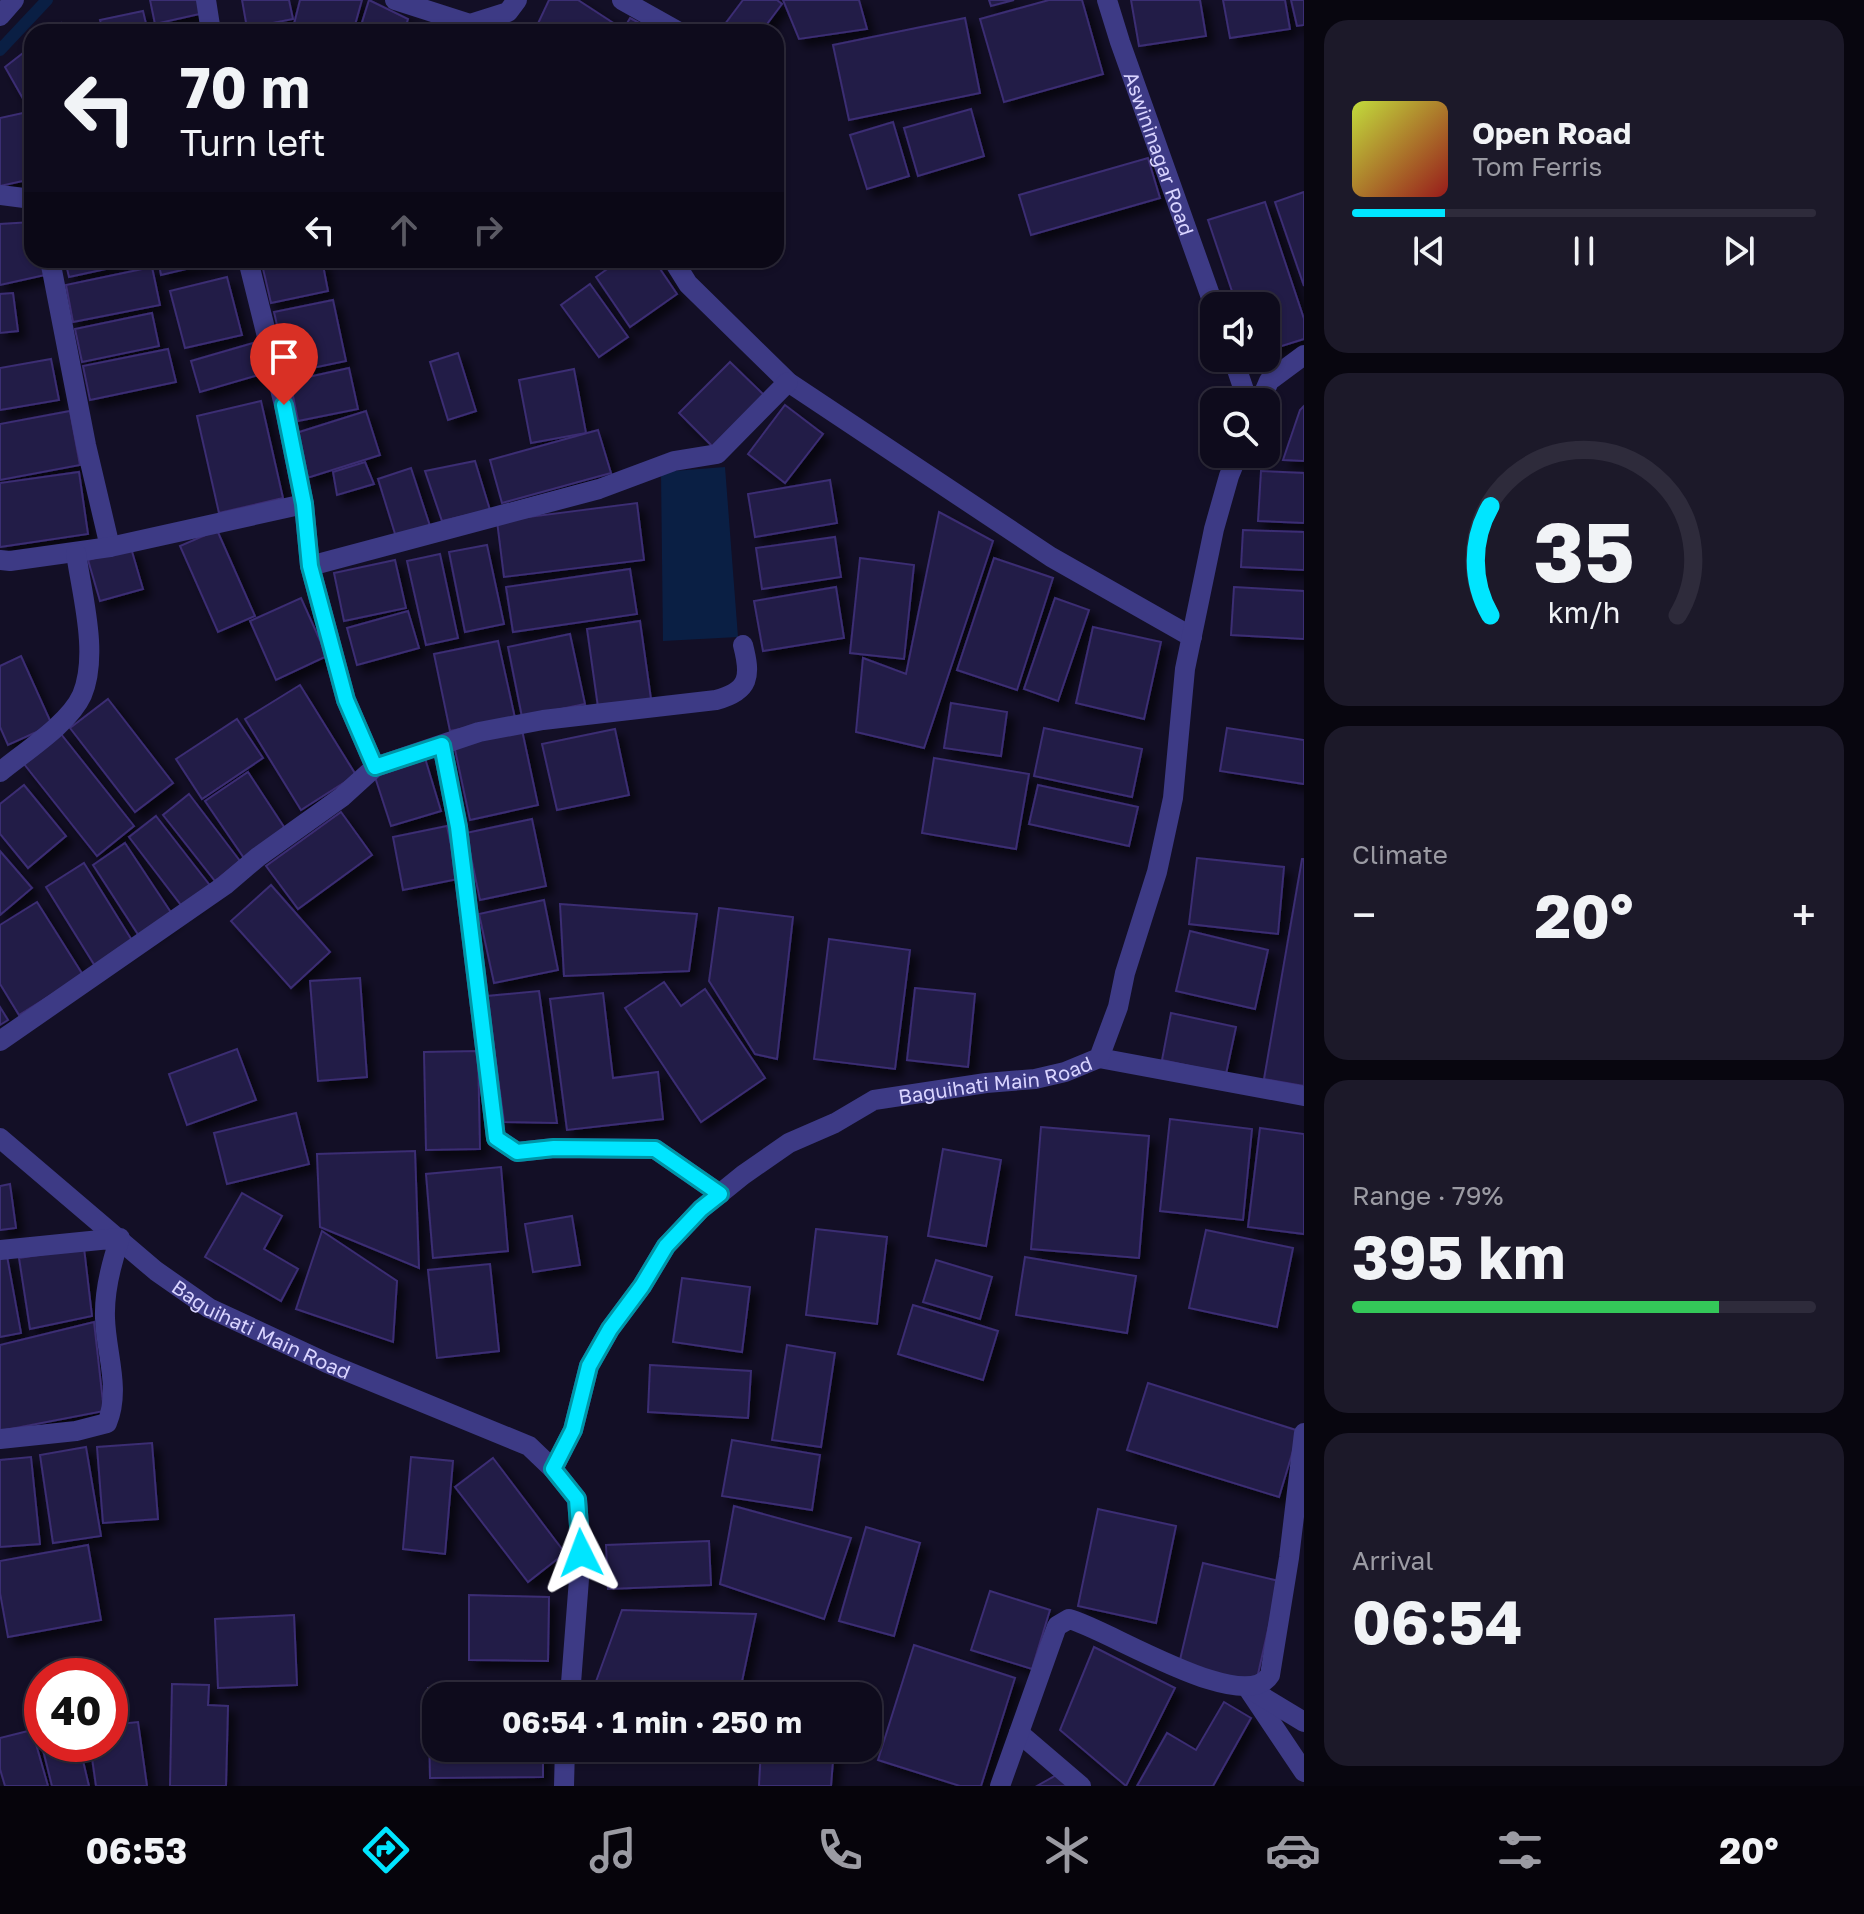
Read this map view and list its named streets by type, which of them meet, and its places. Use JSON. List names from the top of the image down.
{
  "streets": {
    "street": ["Aswininagar Road", "Baguihati Main Road"]
  },
  "page": {
    "turn": ["70 m", "Turn left"],
    "song": ["Open Road", "Tom Ferris"],
    "tile": [
      "Climate",
      ["Range · 79%", "395 km"],
      ["Arrival", "06:54"]
    ],
    "heat": ["−", "20°", "+"],
    "limit": "40",
    "trip": "06:54 · 1 min · 250 m",
    "tabs": ["06:53", "20°"],
    "gauge": ["35", "km/h"]
  }
}
